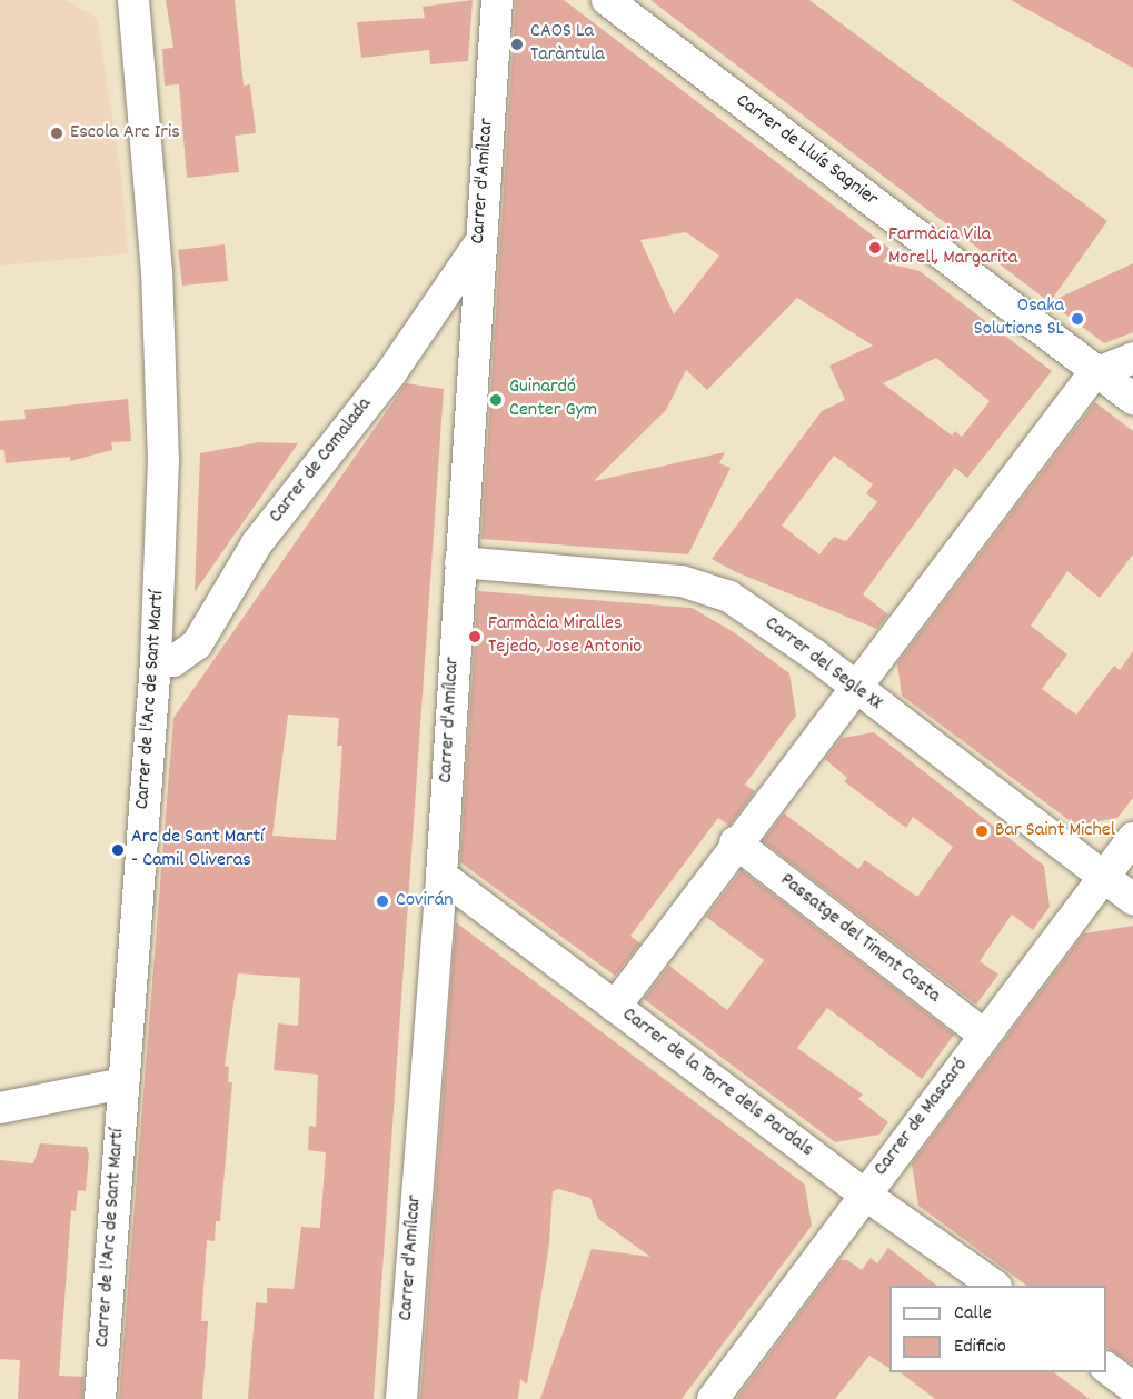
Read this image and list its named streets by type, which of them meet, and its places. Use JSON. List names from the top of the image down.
{
  "streets": {
    "street": [
      "Carrer de Lluís Sagnier",
      "Carrer d'Amílcar",
      "Carrer de Comalada",
      "Carrer del Segle XX",
      "Carrer de l'Arc de Sant Martí",
      "Passatge del Tinent Costa",
      "Carrer de la Torre dels Pardals",
      "Carrer de Mascaró"
    ]
  },
  "crossings": [
    ["Carrer d'Amílcar", "Carrer de Comalada"],
    ["Carrer d'Amílcar", "Carrer del Segle XX"],
    ["Carrer d'Amílcar", "Carrer de la Torre dels Pardals"],
    ["Carrer de Comalada", "Carrer de l'Arc de Sant Martí"],
    ["Carrer del Segle XX", "Carrer de Mascaró"],
    ["Passatge del Tinent Costa", "Carrer de Mascaró"],
    ["Carrer de la Torre dels Pardals", "Carrer de Mascaró"]
  ],
  "places": [
    "CAOS La Taràntula",
    "Escola Arc Iris",
    "Farmàcia Vila Morell, Margarita",
    "Osaka Solutions SL",
    "Guinardó Center Gym",
    "Farmàcia Miralles Tejedo, Jose Antonio",
    "Bar Saint Michel",
    "Arc de Sant Martí - Camil Oliveras",
    "Covirán"
  ],
  "legend": ["Calle", "Edificio"]
}
